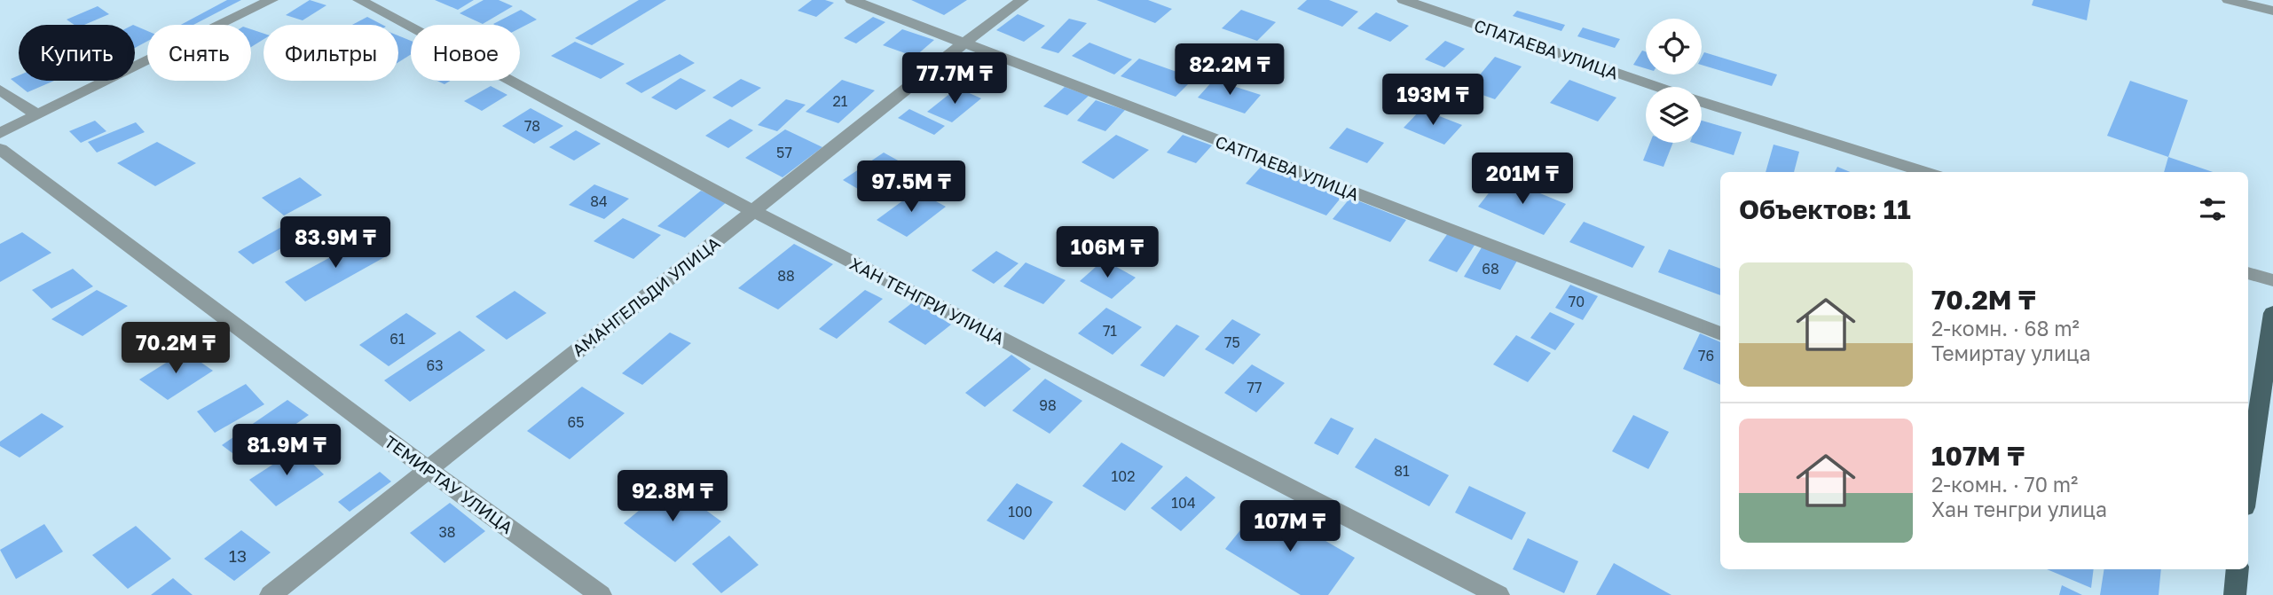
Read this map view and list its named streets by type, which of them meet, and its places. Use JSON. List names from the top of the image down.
{
  "streets": {
    "street": [
      "СПАТАЕВА УЛИЦА",
      "САТПАЕВА УЛИЦА",
      "АМАНГЕЛЬДИ УЛИЦА",
      "ХАН ТЕНГРИ УЛИЦА",
      "ТЕМИРТАУ УЛИЦА"
    ]
  },
  "crossings": [
    ["САТПАЕВА УЛИЦА", "АМАНГЕЛЬДИ УЛИЦА"],
    ["АМАНГЕЛЬДИ УЛИЦА", "ХАН ТЕНГРИ УЛИЦА"],
    ["АМАНГЕЛЬДИ УЛИЦА", "ТЕМИРТАУ УЛИЦА"]
  ],
  "house_numbers": [
    "21",
    "78",
    "57",
    "84",
    "68",
    "88",
    "70",
    "71",
    "61",
    "75",
    "76",
    "63",
    "77",
    "98",
    "65",
    "81",
    "102",
    "104",
    "100",
    "38",
    "13"
  ],
  "page": {
    "chip": [
      "Купить",
      "Снять",
      "Фильтры",
      "Новое"
    ],
    "price": [
      "82.2M ₸",
      "77.7M ₸",
      "193M ₸",
      "201M ₸",
      "97.5M ₸",
      "83.9M ₸",
      "106M ₸",
      "70.2M ₸",
      "81.9M ₸",
      "92.8M ₸",
      "107M ₸"
    ],
    "heading": "Объектов: 11",
    "list": [
      {
        "name": "70.2M ₸",
        "note": "2-комн. · 68 m² · Темиртау улица"
      },
      {
        "name": "107M ₸",
        "note": "2-комн. · 70 m² · Хан тенгри улица"
      }
    ]
  }
}
